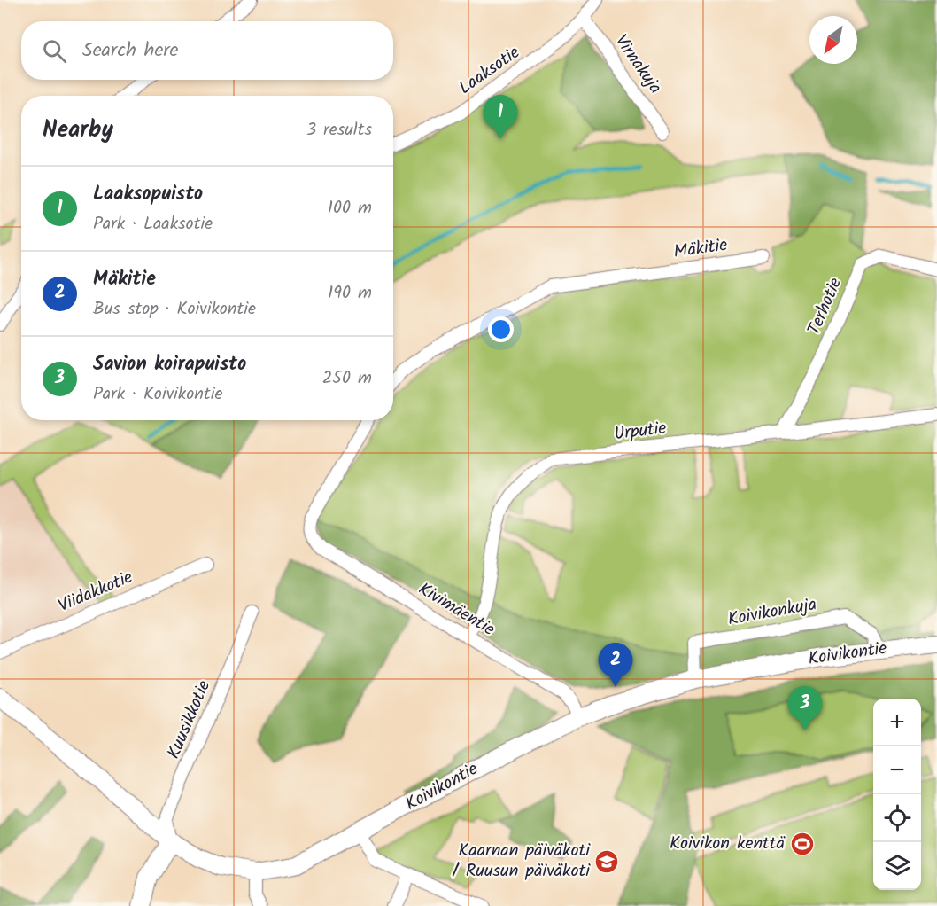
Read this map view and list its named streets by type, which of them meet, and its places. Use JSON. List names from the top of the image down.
{
  "streets": {
    "main road": ["Koivikontie"],
    "street": [
      "Virnakuja",
      "Laaksotie",
      "Mäkitie",
      "Terhotie",
      "Urputie",
      "Viidakkotie",
      "Kivimäentie",
      "Koivikonkuja",
      "Kuusikkotie"
    ]
  },
  "crossings": [
    ["Virnakuja", "Laaksotie"],
    ["Terhotie", "Urputie"],
    ["Urputie", "Kivimäentie"],
    ["Kivimäentie", "Koivikontie"],
    ["Koivikonkuja", "Koivikontie"],
    ["Koivikontie", "Kuusikkotie"]
  ],
  "places": {
    "sports": ["Koivikon kenttä"],
    "school or university": ["Kaarnan päiväkoti / Ruusun päiväkoti"]
  },
  "north": "bottom left",
  "page": {
    "search": "Search here",
    "pins": ["1", "2", "3"],
    "heading": ["Nearby", "3 results"],
    "list": [
      {
        "mark": "1",
        "name": "Laaksopuisto",
        "note": "Park · Laaksotie",
        "value": "100 m"
      },
      {
        "mark": "2",
        "name": "Mäkitie",
        "note": "Bus stop · Koivikontie",
        "value": "190 m"
      },
      {
        "mark": "3",
        "name": "Savion koirapuisto",
        "note": "Park · Koivikontie",
        "value": "250 m"
      }
    ],
    "map_buttons": ["+", "−"]
  }
}
